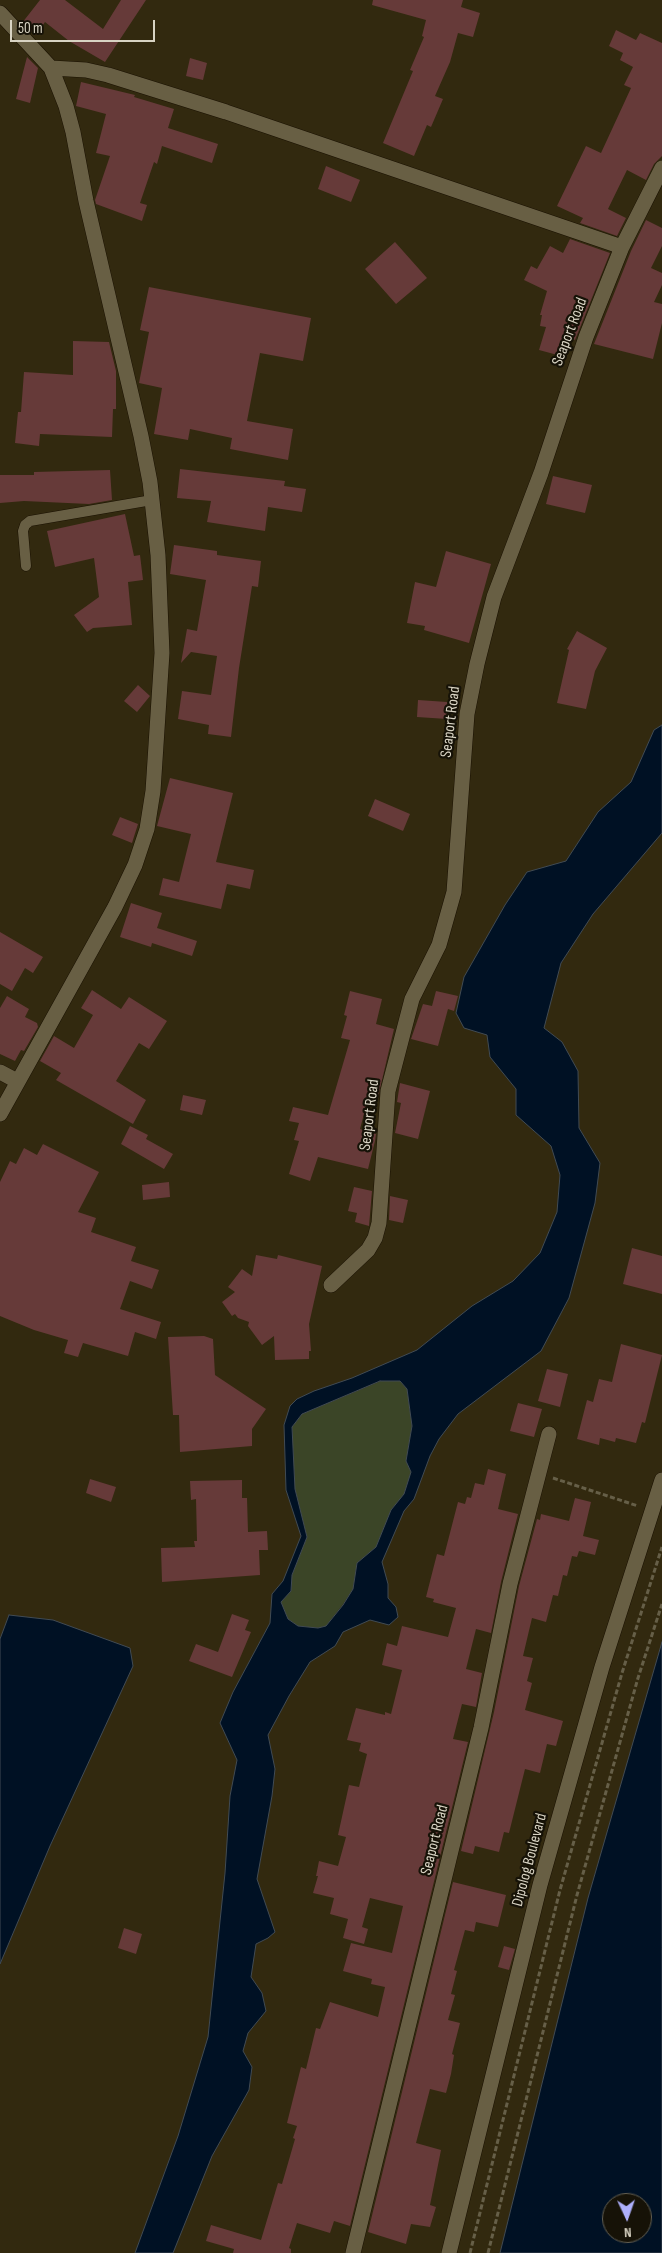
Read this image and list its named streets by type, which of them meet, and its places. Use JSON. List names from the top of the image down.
{
  "streets": {
    "street": ["Seaport Road", "Dipolog Boulevard"]
  },
  "scale_bar": "50 m",
  "north": "bottom"
}
